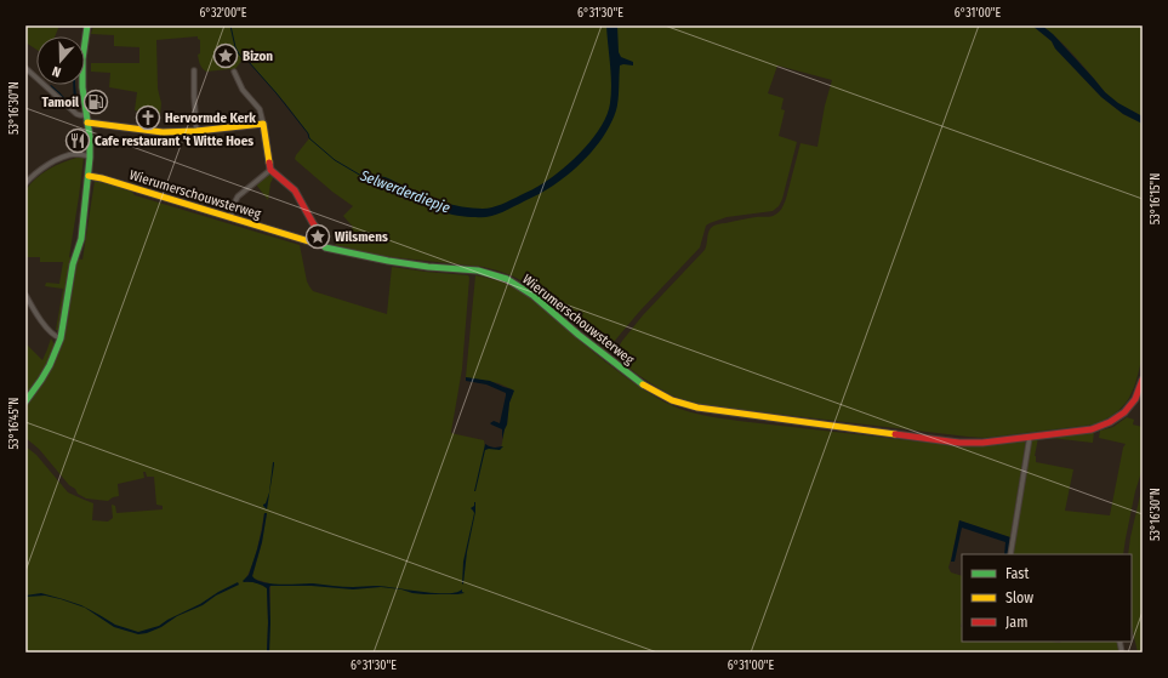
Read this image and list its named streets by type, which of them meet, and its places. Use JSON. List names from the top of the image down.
{
  "streets": {
    "street": ["Wierumerschouwsterweg"]
  },
  "water": ["Selwerderdiepje"],
  "places": {
    "place": ["Bizon", "Wilsmens"],
    "fuel station": ["Tamoil"],
    "church": ["Hervormde Kerk"],
    "restaurant": ["Cafe restaurant 't Witte Hoes"]
  },
  "legend": ["Fast", "Slow", "Jam"],
  "north": "bottom",
  "coordinates": [
    "6°32'00\"E",
    "6°31'30\"E",
    "6°31'00\"E",
    "53°16'30\"N",
    "53°16'15\"N",
    "53°16'45\"N"
  ]
}
